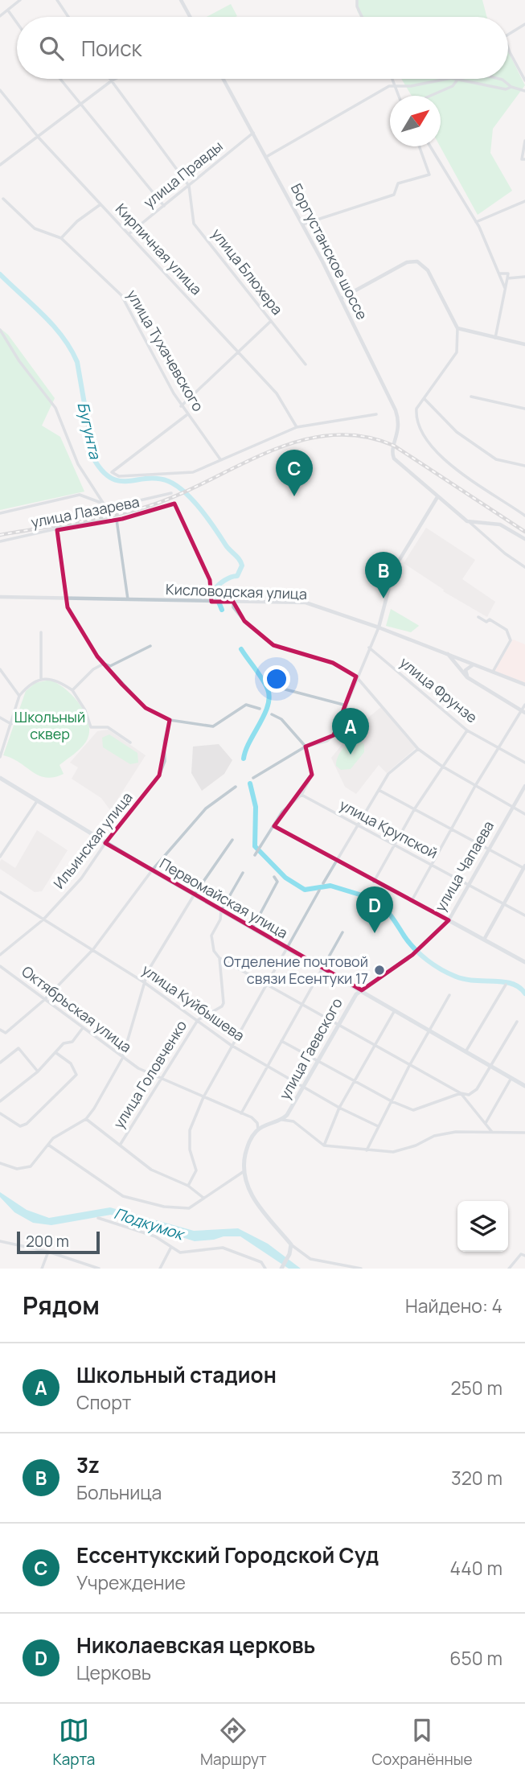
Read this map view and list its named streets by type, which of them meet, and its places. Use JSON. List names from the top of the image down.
{
  "streets": {
    "main road": ["улица Чапаева", "Первомайская улица", "улица Гаевского"],
    "street": [
      "улица Правды",
      "Кирпичная улица",
      "Боргустанское шоссе",
      "улица Блюхера",
      "улица Тухачевского",
      "улица Лазарева",
      "Кисловодская улица",
      "улица Фрунзе",
      "улица Крупской",
      "Ильинская улица",
      "улица Куйбышева",
      "Октябрьская улица",
      "улица Головченко"
    ]
  },
  "crossings": [
    ["улица Правды", "Кирпичная улица"],
    ["улица Правды", "Боргустанское шоссе"],
    ["улица Правды", "улица Блюхера"],
    ["улица Лазарева", "Кисловодская улица"],
    ["улица Крупской", "улица Чапаева"],
    ["Ильинская улица", "Первомайская улица"],
    ["Ильинская улица", "улица Куйбышева"],
    ["улица Чапаева", "Первомайская улица"],
    ["улица Чапаева", "улица Гаевского"],
    ["Первомайская улица", "улица Гаевского"],
    ["Первомайская улица", "улица Головченко"],
    ["улица Куйбышева", "улица Гаевского"],
    ["улица Куйбышева", "улица Головченко"],
    ["Октябрьская улица", "улица Гаевского"],
    ["Октябрьская улица", "улица Головченко"]
  ],
  "water": ["Бугунта", "Подкумок"],
  "parks": ["Школьный сквер"],
  "places": ["Отделение почтовой связи Есентуки 17"],
  "scale_bar": "200 m",
  "north": "top right",
  "page": {
    "search": "Поиск",
    "pins": [
      "C",
      "B",
      "A",
      "D"
    ],
    "scale": "200 m",
    "heading": ["Рядом", "Найдено: 4"],
    "list": [
      {
        "mark": "A",
        "name": "Школьный стадион",
        "note": "Спорт",
        "value": "250 m"
      },
      {
        "mark": "B",
        "name": "3z",
        "note": "Больница",
        "value": "320 m"
      },
      {
        "mark": "C",
        "name": "Ессентукский Городской Суд",
        "note": "Учреждение",
        "value": "440 m"
      },
      {
        "mark": "D",
        "name": "Николаевская церковь",
        "note": "Церковь",
        "value": "650 m"
      }
    ],
    "nav": ["Карта", "Маршрут", "Сохранённые"]
  }
}
